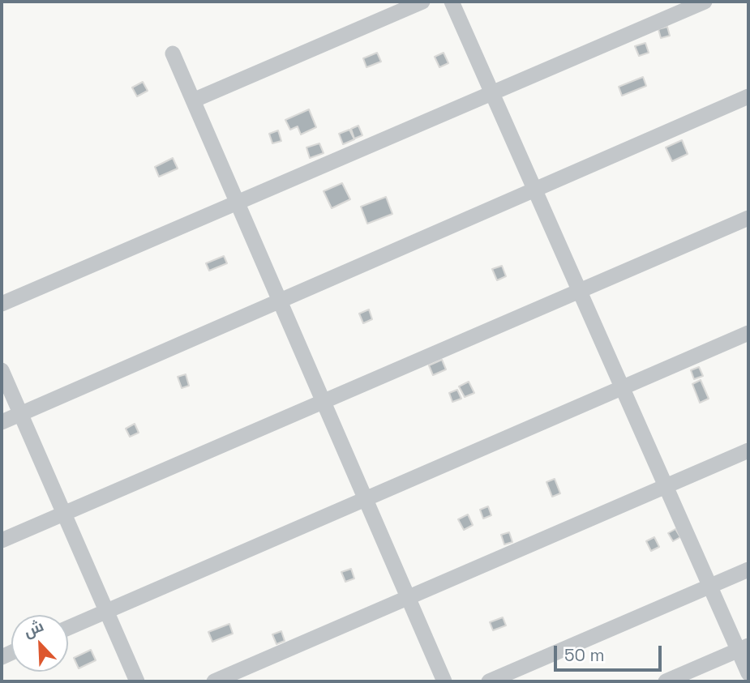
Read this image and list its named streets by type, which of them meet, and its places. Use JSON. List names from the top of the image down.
{
  "scale_bar": "50 m",
  "north": "top left"
}
